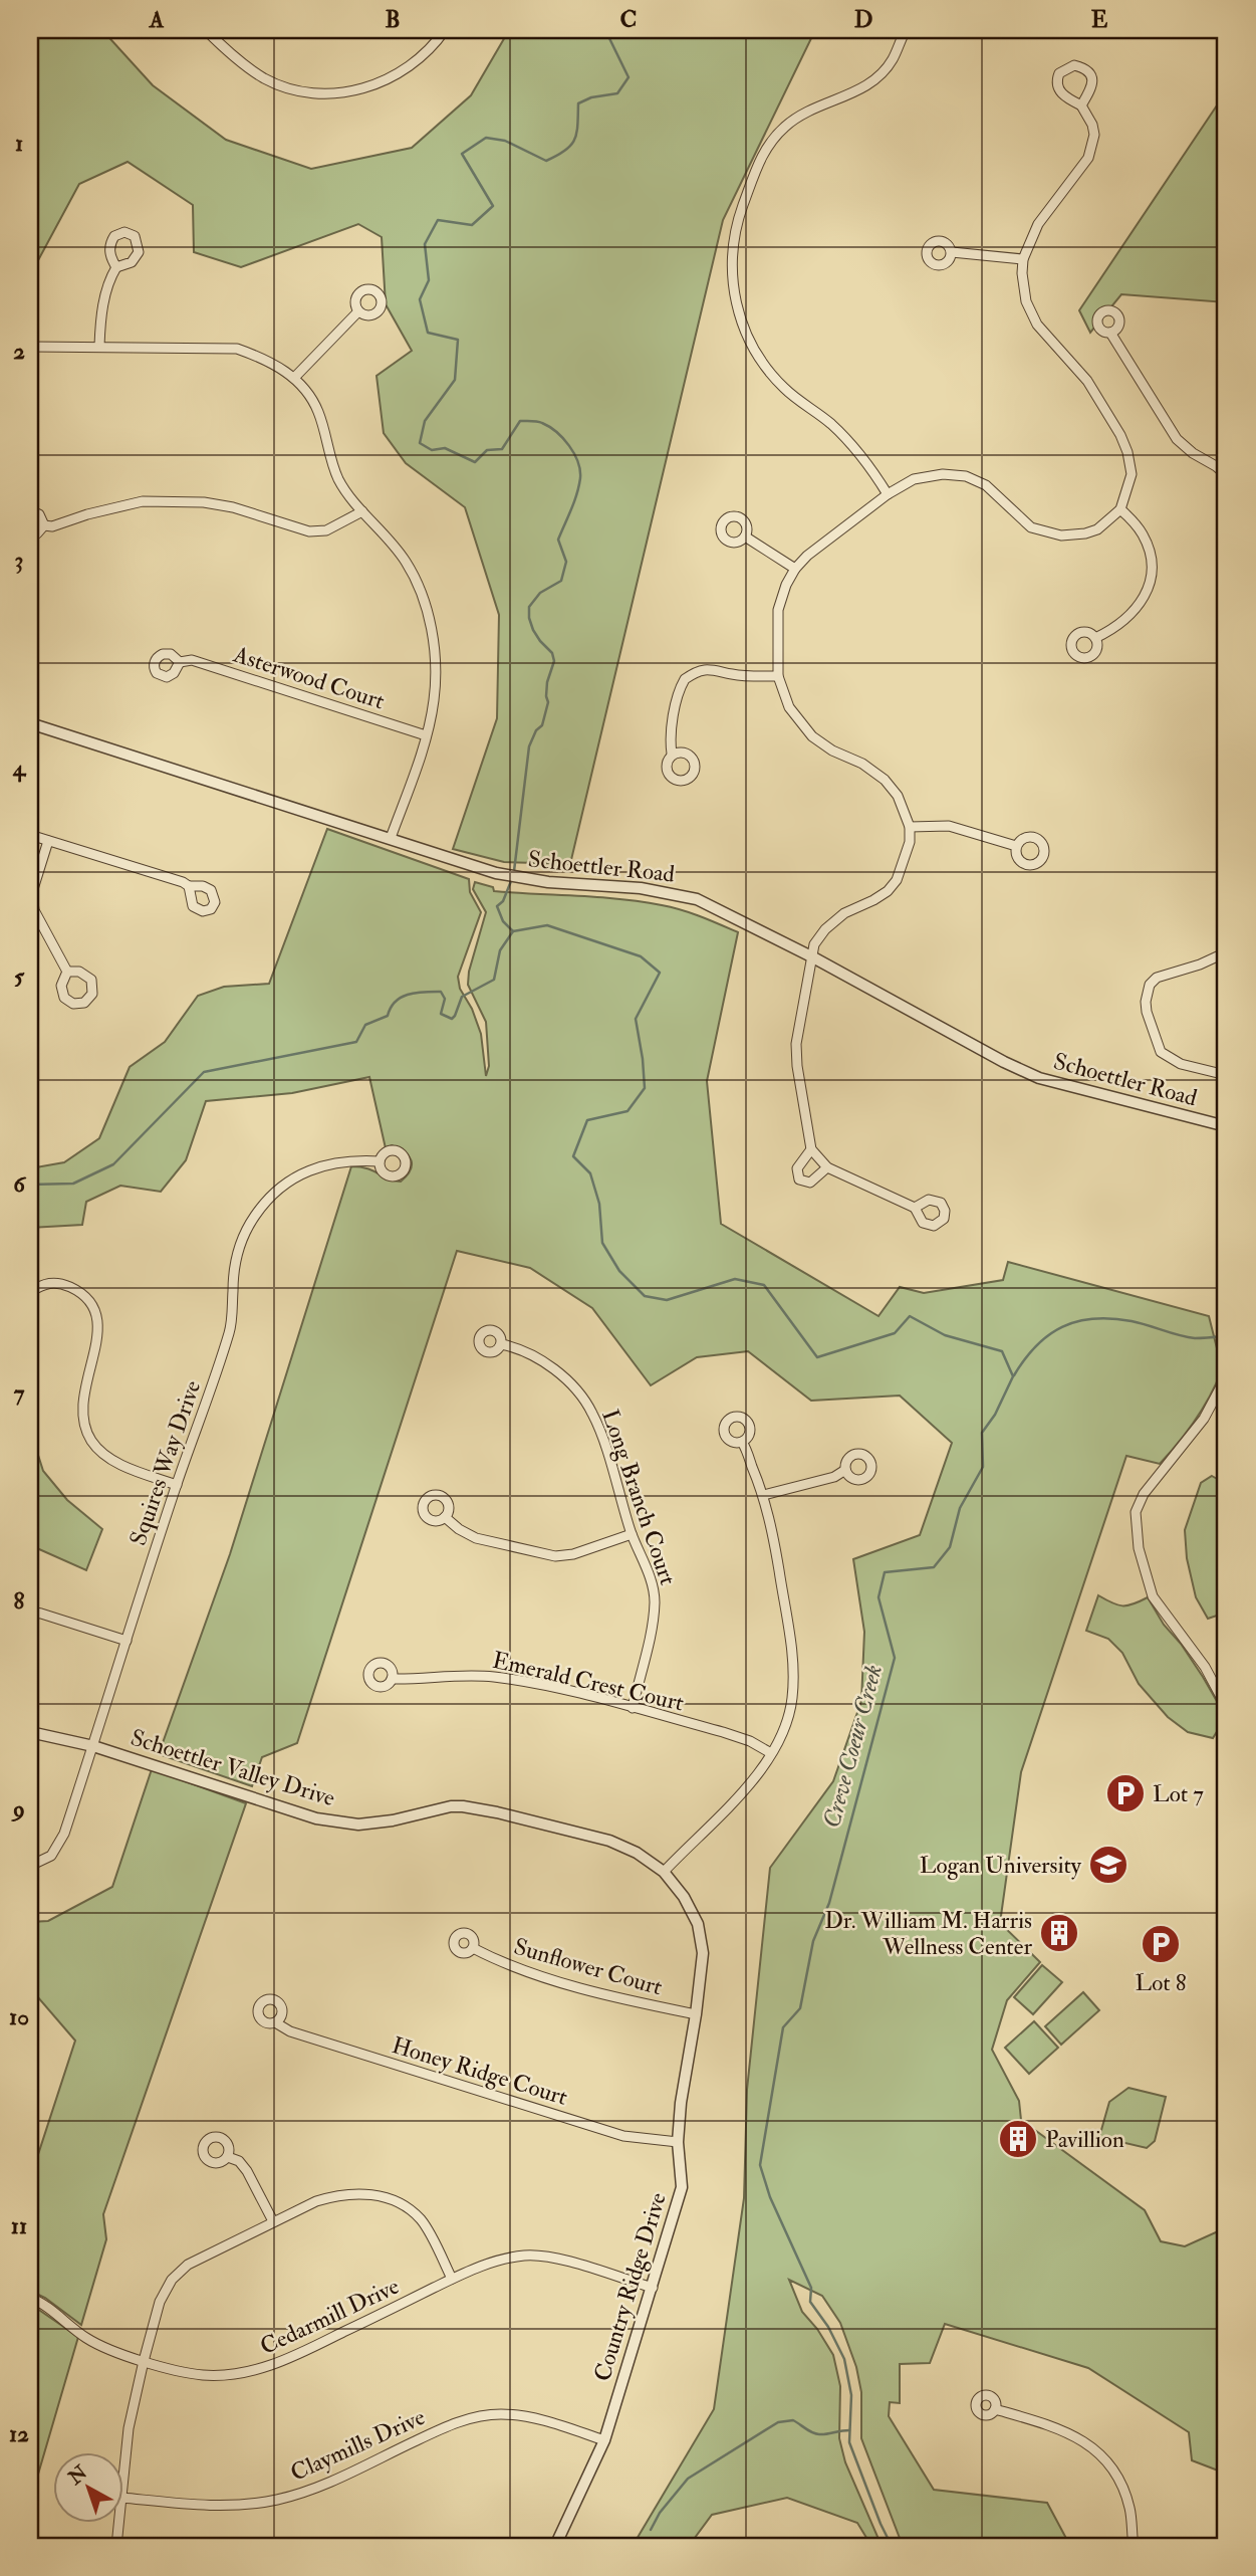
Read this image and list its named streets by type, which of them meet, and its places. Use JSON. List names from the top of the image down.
{
  "streets": {
    "street": [
      "Asterwood Court",
      "Schoettler Road",
      "Squires Way Drive",
      "Long Branch Court",
      "Emerald Crest Court",
      "Schoettler Valley Drive",
      "Sunflower Court",
      "Honey Ridge Court",
      "Country Ridge Drive",
      "Cedarmill Drive",
      "Claymills Drive"
    ]
  },
  "crossings": [
    ["Squires Way Drive", "Schoettler Valley Drive"],
    ["Long Branch Court", "Emerald Crest Court"],
    ["Schoettler Valley Drive", "Country Ridge Drive"],
    ["Sunflower Court", "Country Ridge Drive"],
    ["Honey Ridge Court", "Country Ridge Drive"],
    ["Country Ridge Drive", "Cedarmill Drive"],
    ["Country Ridge Drive", "Claymills Drive"]
  ],
  "water": ["Creve Coeur Creek"],
  "places": {
    "parking": ["Lot 7", "Lot 8"],
    "school or university": ["Logan University"],
    "building": ["Dr. William M. Harris Wellness Center", "Pavillion"]
  },
  "north": "top left",
  "grid": {
    "columns": [
      "A",
      "B",
      "C",
      "D",
      "E"
    ],
    "rows": [
      "1",
      "2",
      "3",
      "4",
      "5",
      "6",
      "7",
      "8",
      "9",
      "10",
      "11",
      "12"
    ]
  }
}
